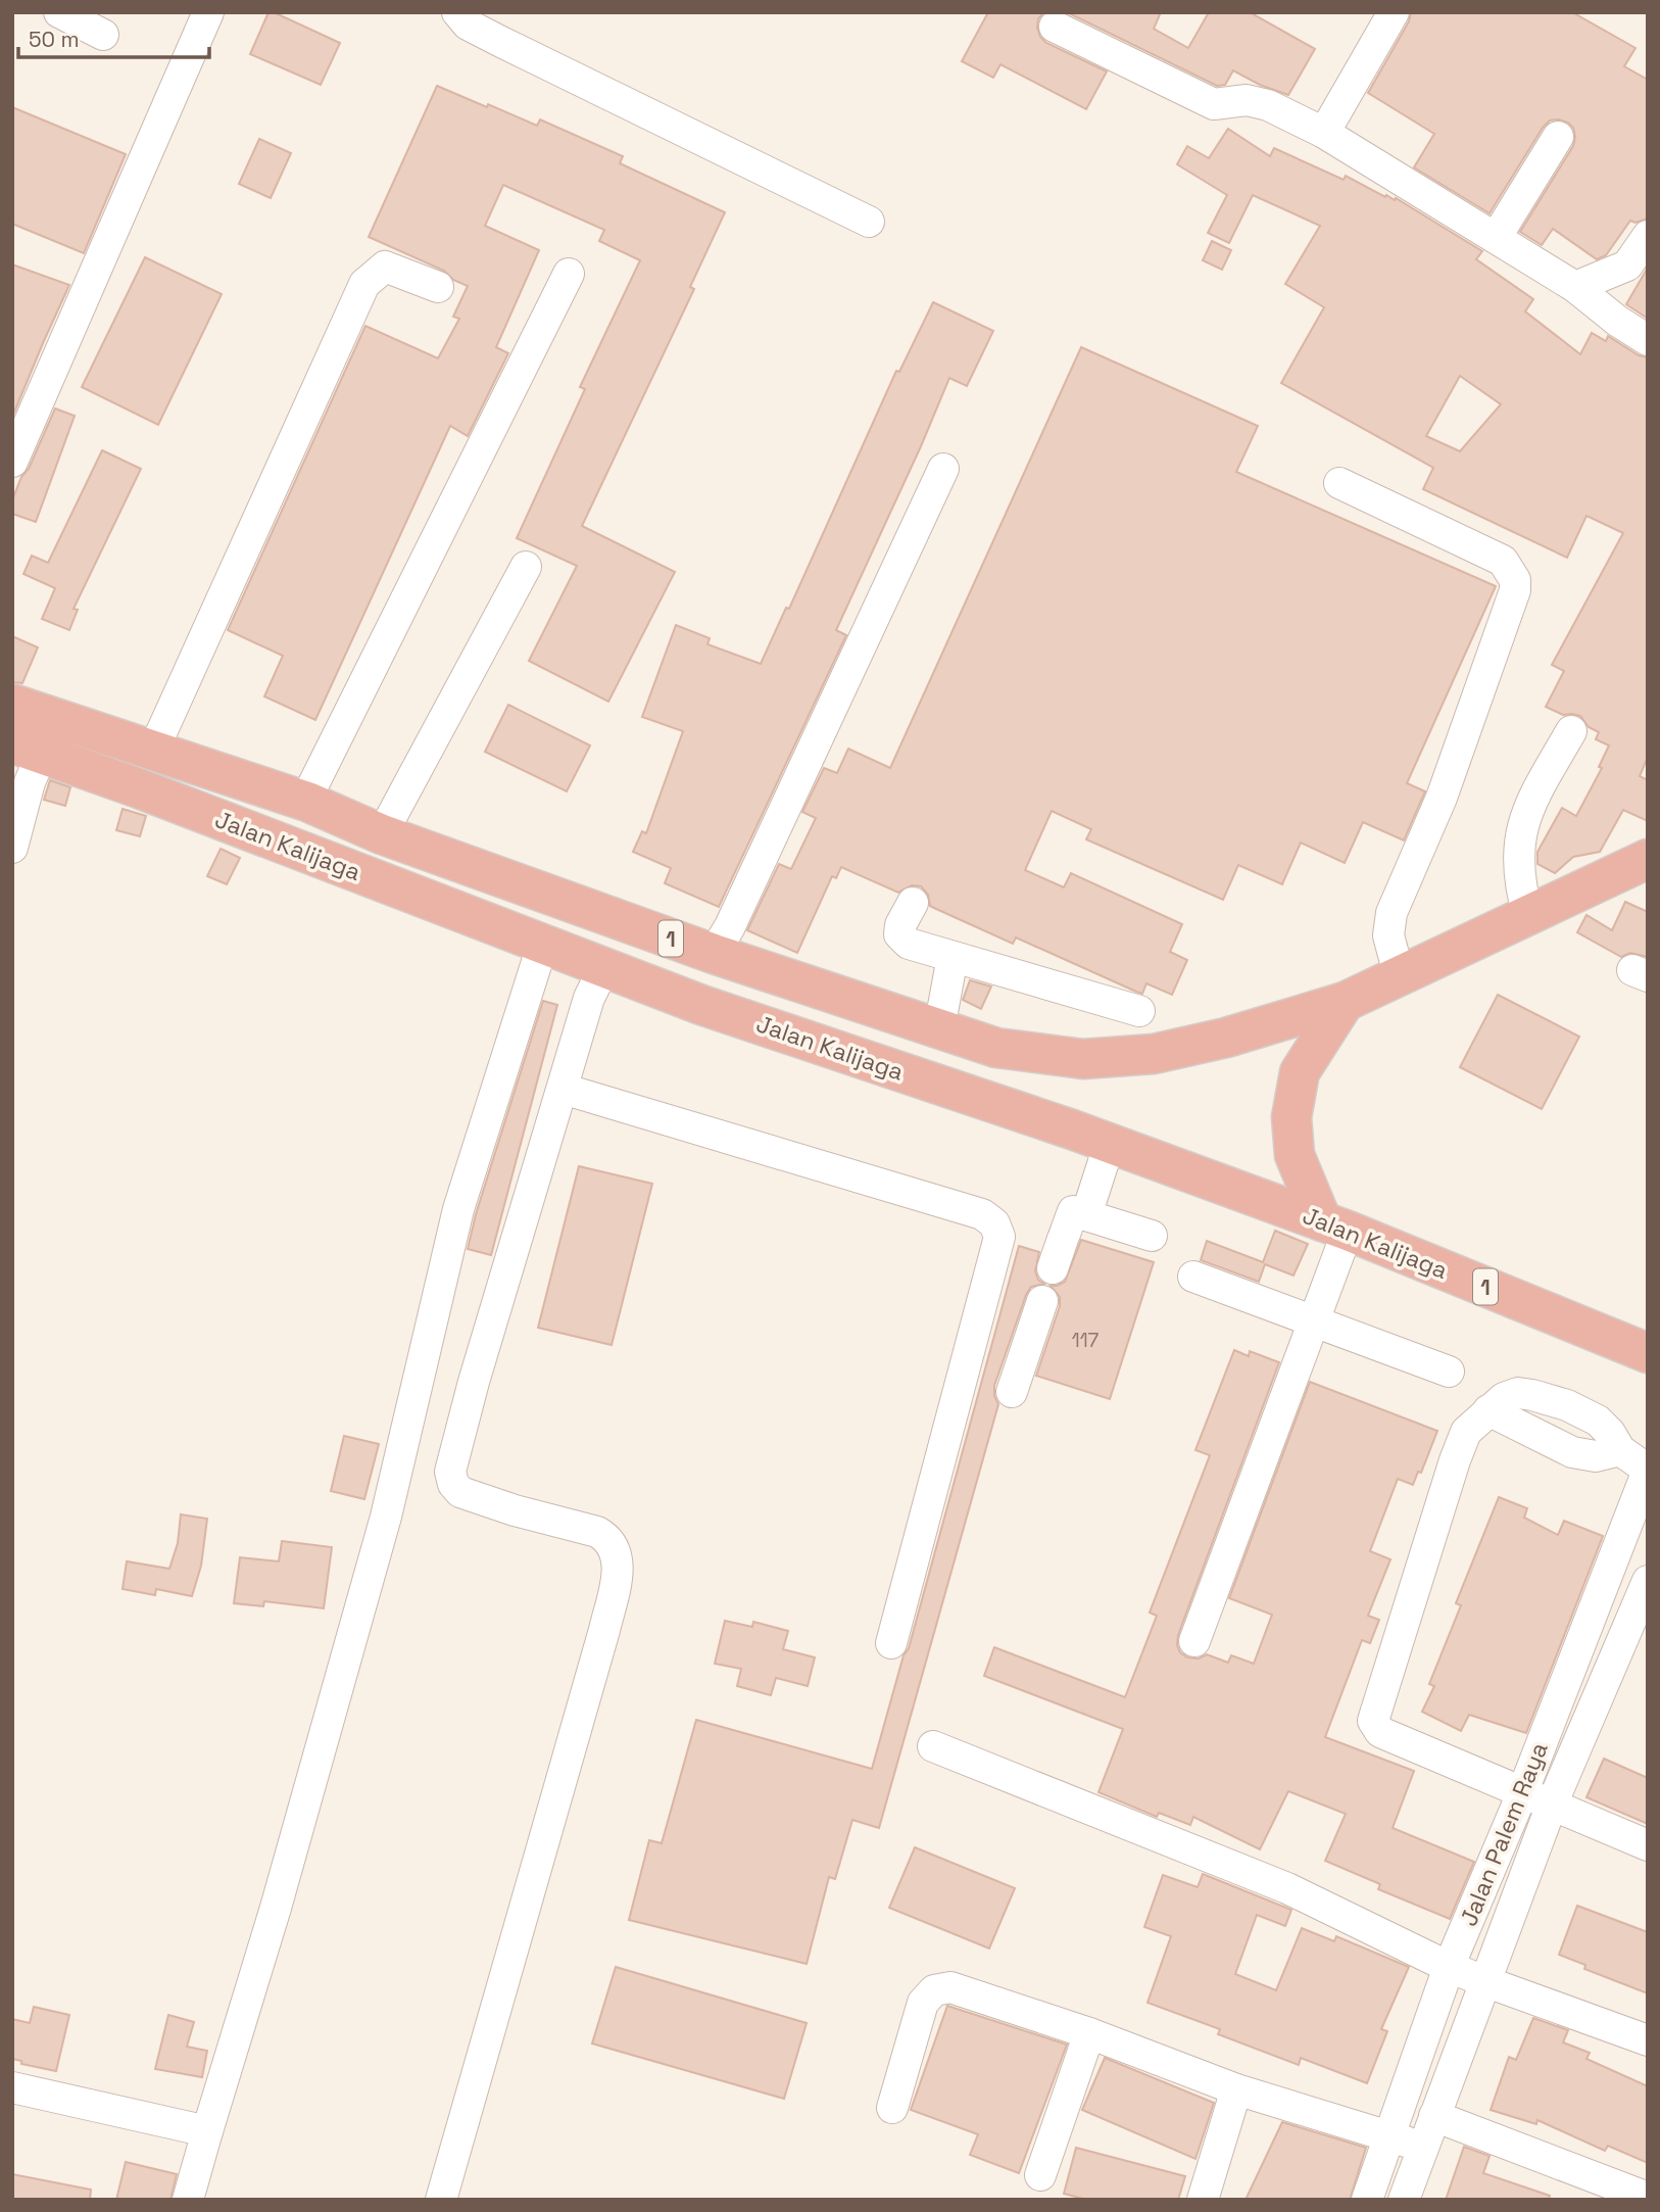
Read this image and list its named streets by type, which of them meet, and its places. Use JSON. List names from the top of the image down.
{
  "streets": {
    "highway": ["Jalan Kalijaga", "1"],
    "street": ["Jalan Palem Raya"]
  },
  "crossings": [
    ["Jalan Kalijaga", "1"]
  ],
  "house_numbers": ["117"],
  "scale_bar": "50 m"
}
